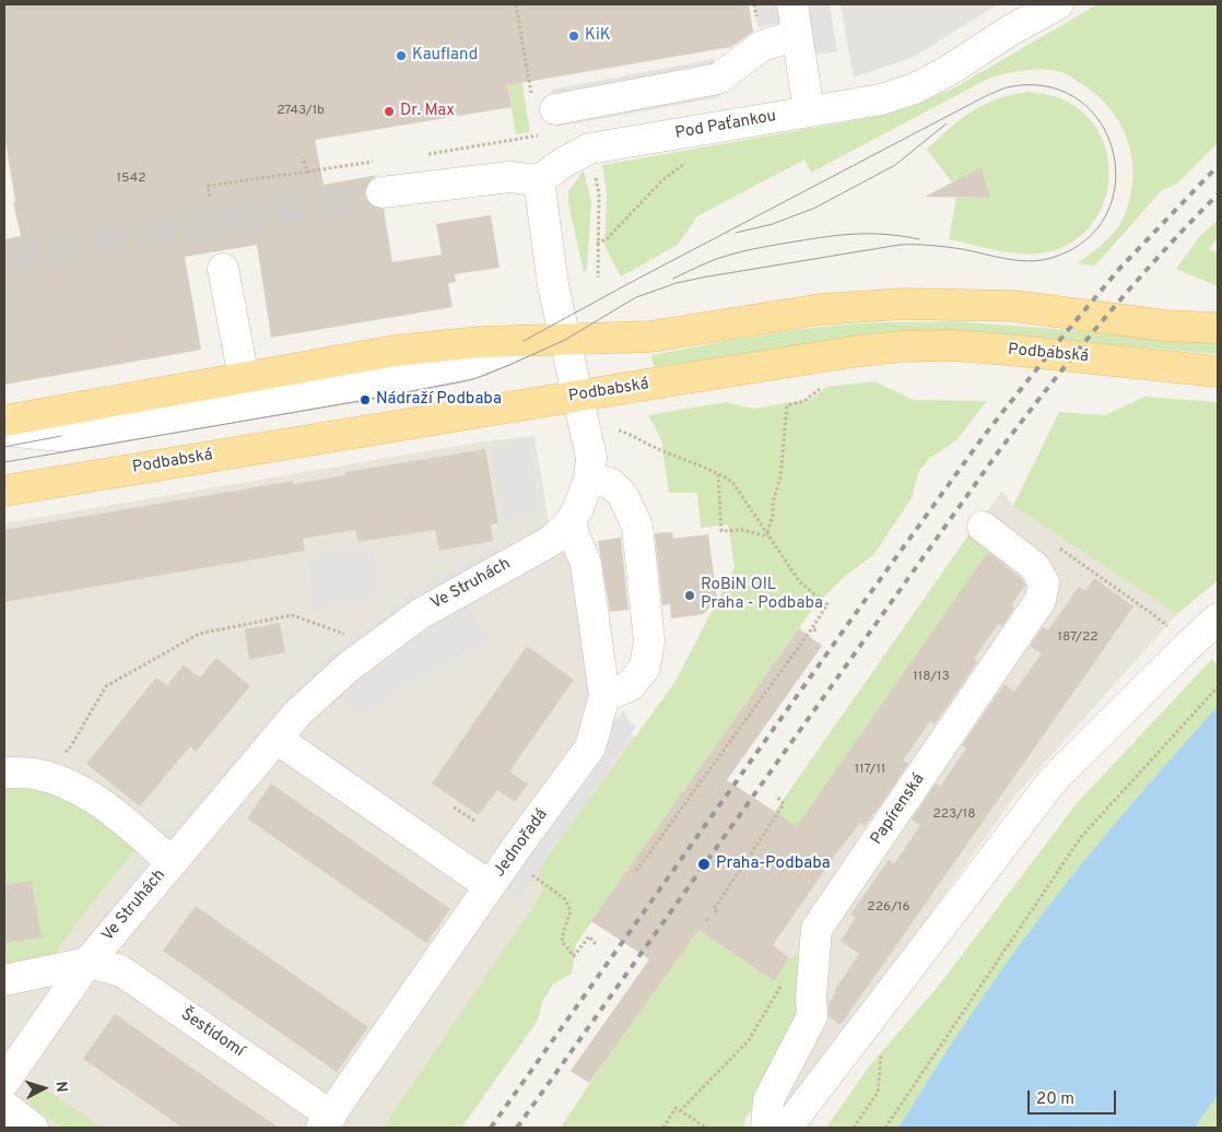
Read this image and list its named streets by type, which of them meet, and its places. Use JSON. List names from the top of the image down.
{
  "streets": {
    "main road": ["Podbabská"],
    "street": [
      "Pod Paťankou",
      "Ve Struhách",
      "Papírenská",
      "Jednořadá",
      "Šestidomí"
    ]
  },
  "crossings": [
    ["Podbabská", "Ve Struhách"],
    ["Ve Struhách", "Jednořadá"],
    ["Ve Struhách", "Šestidomí"],
    ["Jednořadá", "Šestidomí"]
  ],
  "places": [
    "KiK",
    "Kaufland",
    "Dr. Max",
    "Nádraží Podbaba",
    "RoBiN OIL Praha - Podbaba",
    "Praha-Podbaba"
  ],
  "house_numbers": [
    "2743/1b",
    "1542",
    "187/22",
    "118/13",
    "117/11",
    "223/18",
    "226/16"
  ],
  "scale_bar": "20 m",
  "north": "right"
}
